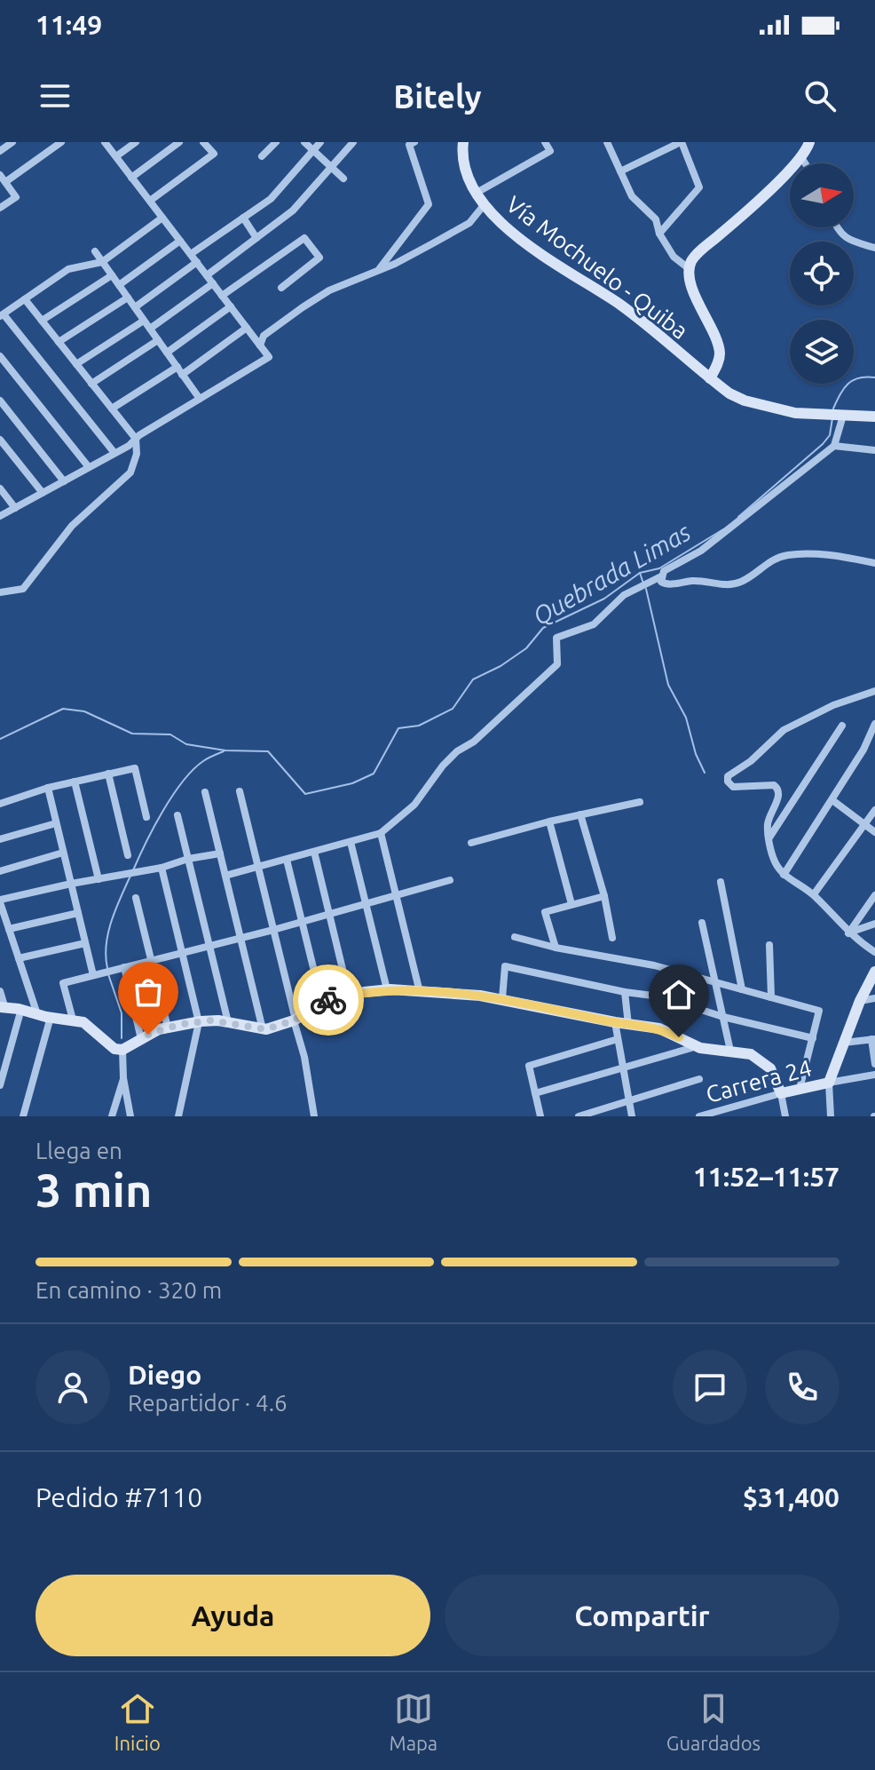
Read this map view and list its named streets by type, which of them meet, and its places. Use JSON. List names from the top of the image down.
{
  "streets": {
    "street": ["Vía Mochuelo - Quiba", "Carrera 24"]
  },
  "water": ["Quebrada Limas"],
  "north": "right",
  "page": {
    "status": "11:49",
    "header": "Bitely",
    "heading": ["3 min", "Llega en", "11:52–11:57"],
    "panel": [
      "Diego",
      "Repartidor · 4.6",
      "Pedido #7110",
      "$31,400"
    ],
    "bar": "En camino · 320 m",
    "buttons": ["Ayuda", "Compartir"],
    "tabs": ["Inicio", "Mapa", "Guardados"]
  }
}
